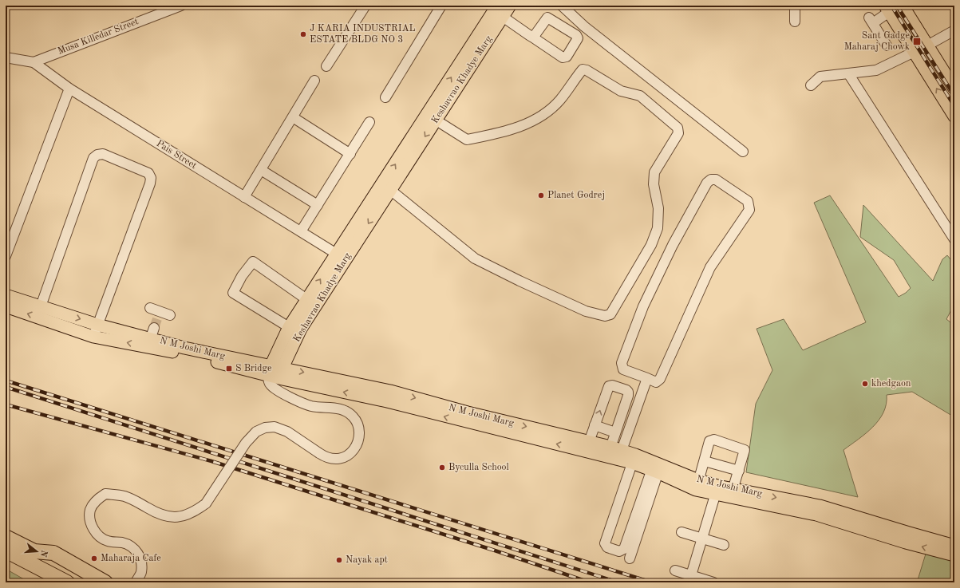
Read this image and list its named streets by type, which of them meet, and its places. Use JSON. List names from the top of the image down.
{
  "streets": {
    "main road": ["Keshavrao Khadye Marg", "N M Joshi Marg"],
    "street": ["Musa Killedar Street", "Pais Street"]
  },
  "crossings": [
    ["Musa Killedar Street", "Pais Street"],
    ["Keshavrao Khadye Marg", "Pais Street"],
    ["Keshavrao Khadye Marg", "N M Joshi Marg"]
  ],
  "places": {
    "other": [
      "J KARIA INDUSTRIAL ESTATE BLDG NO 3",
      "Planet Godrej",
      "khedgaon",
      "Byculla School",
      "Maharaja Cafe",
      "Nayak apt"
    ],
    "transit": ["Sant Gadge Maharaj Chowk", "S Bridge"]
  },
  "north": "right"
}
